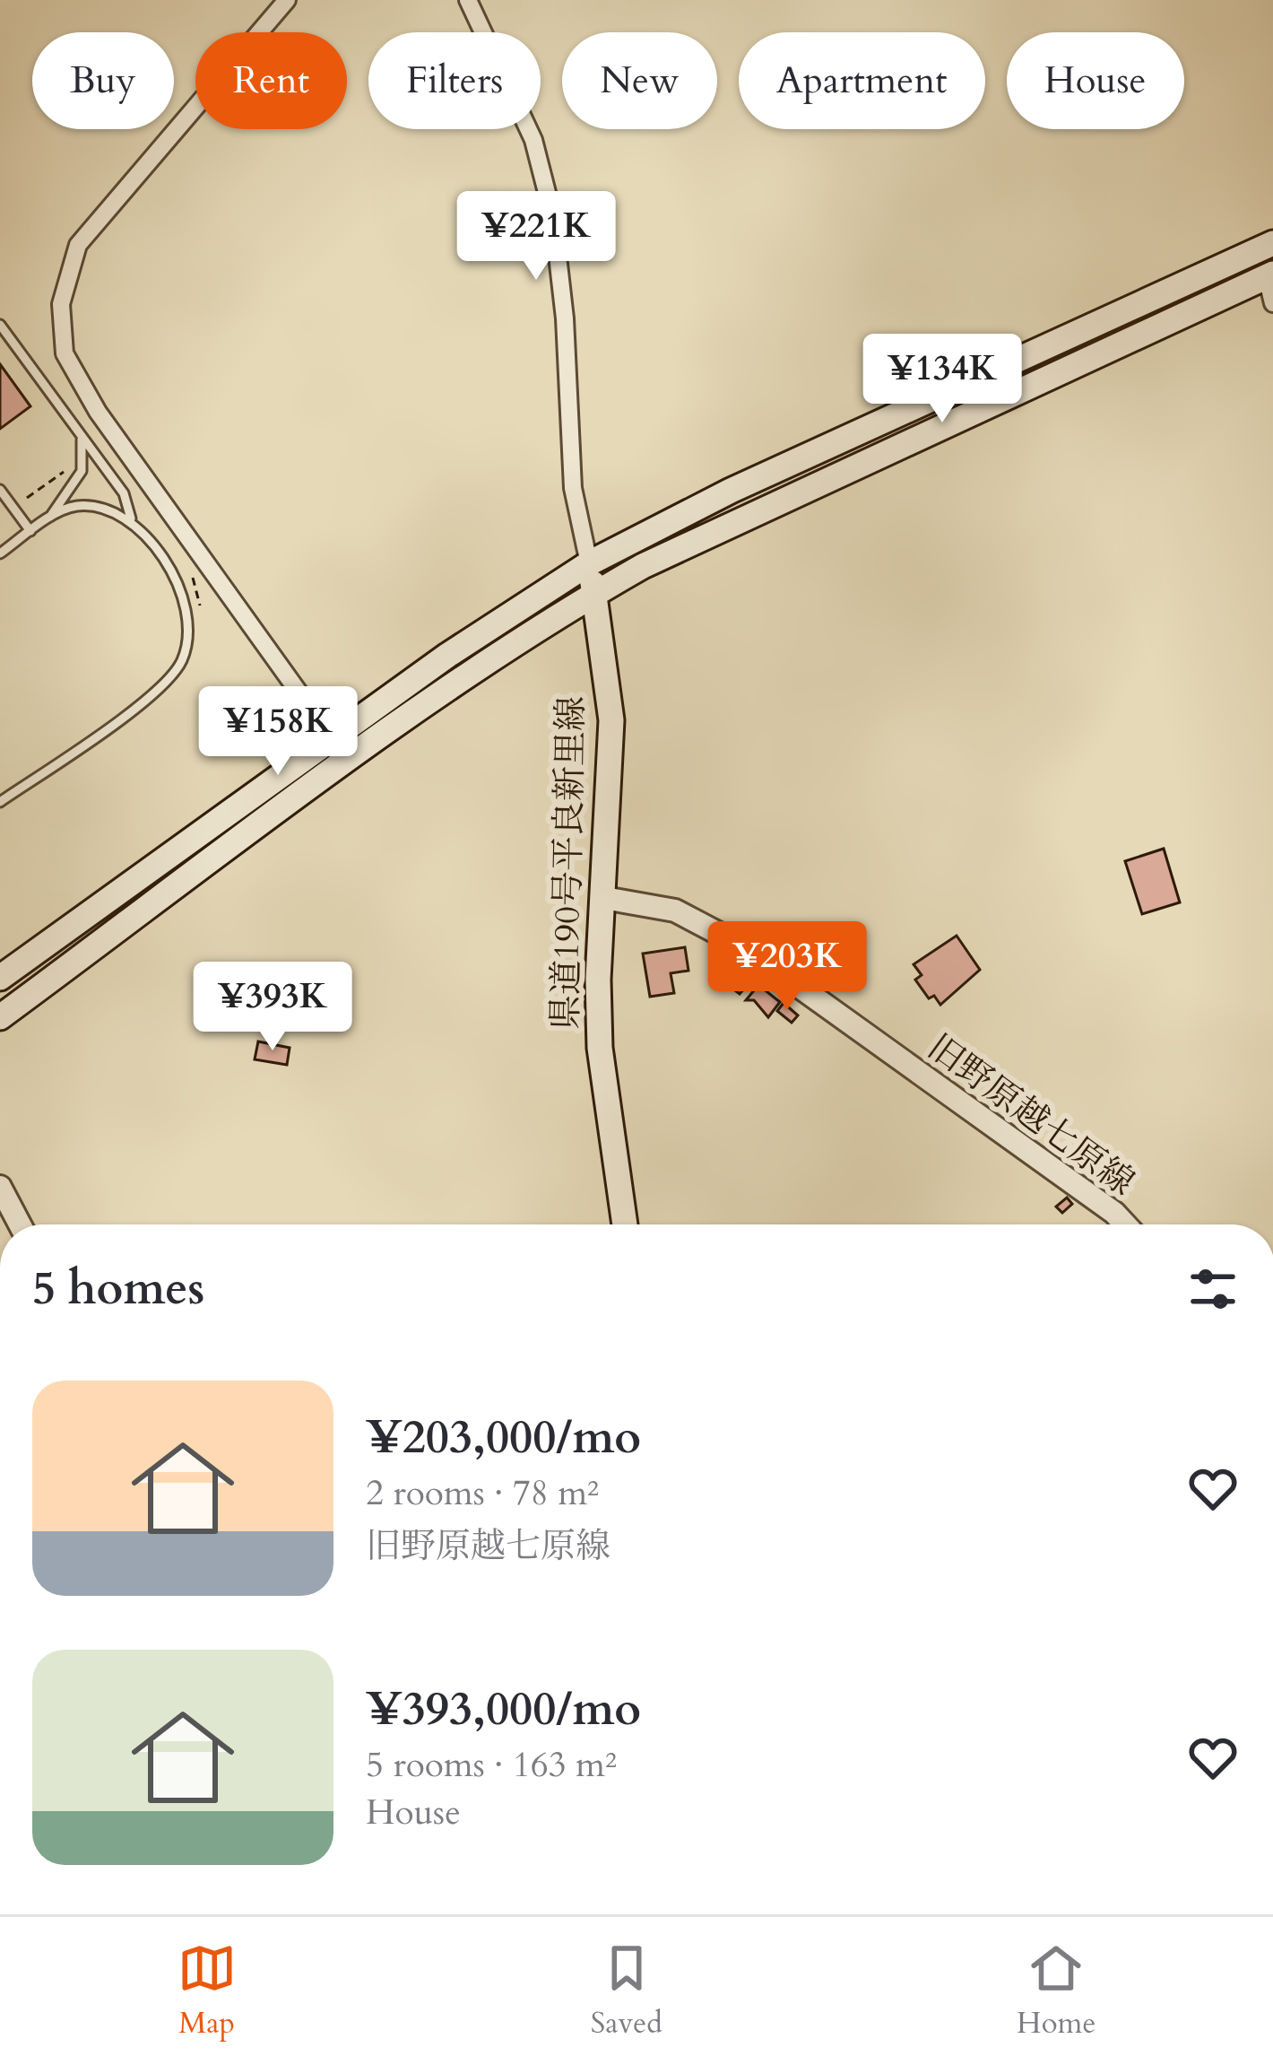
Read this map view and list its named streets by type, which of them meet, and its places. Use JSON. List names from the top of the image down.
{
  "streets": {
    "main road": ["県道190号平良新里線"],
    "street": ["旧野原越七原線"]
  },
  "crossings": [
    ["県道190号平良新里線", "旧野原越七原線"]
  ],
  "page": {
    "chip": [
      "Buy",
      "Rent",
      "Filters",
      "New",
      "Apartment",
      "House"
    ],
    "price": [
      "¥221K",
      "¥134K",
      "¥158K",
      "¥203K",
      "¥393K"
    ],
    "heading": "5 homes",
    "list": [
      {
        "name": "¥203,000/mo",
        "note": "2 rooms · 78 m² · 旧野原越七原線"
      },
      {
        "name": "¥393,000/mo",
        "note": "5 rooms · 163 m² · House"
      }
    ],
    "tabs": ["Map", "Saved", "Home"]
  }
}
